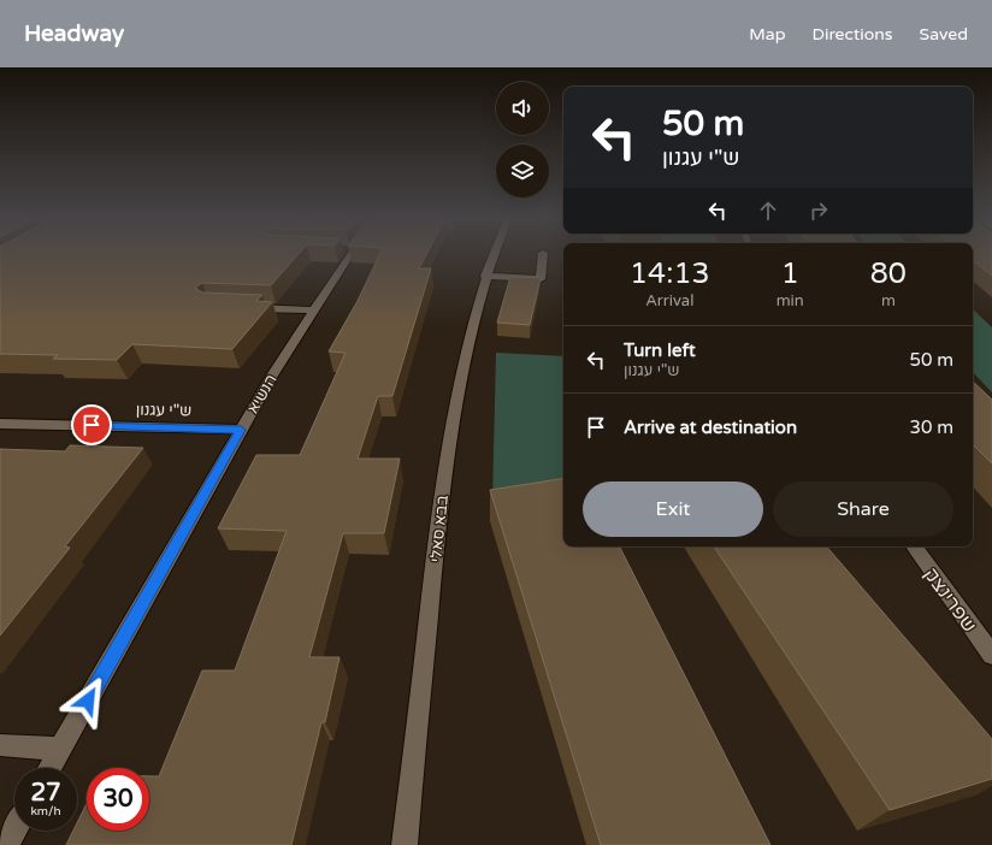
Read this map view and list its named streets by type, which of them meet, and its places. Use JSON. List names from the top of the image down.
{
  "streets": {
    "street": [
      "הנשיא",
      "ש\"י עגנון",
      "בבא סאלי",
      "שפרינצק"
    ]
  },
  "crossings": [
    ["הנשיא", "ש\"י עגנון"]
  ],
  "page": {
    "header": "Headway",
    "nav": ["Map", "Directions", "Saved"],
    "turn": ["50 m", "ש\"י עגנון"],
    "eta": [
      "14:13",
      "Arrival",
      "1",
      "min",
      "80",
      "m"
    ],
    "list": [
      {
        "name": "Turn left",
        "note": "ש\"י עגנון",
        "value": "50 m"
      },
      {
        "name": "Arrive at destination",
        "value": "30 m"
      }
    ],
    "buttons": ["Exit", "Share"],
    "speed": "27 km/h",
    "limit": "30"
  }
}
